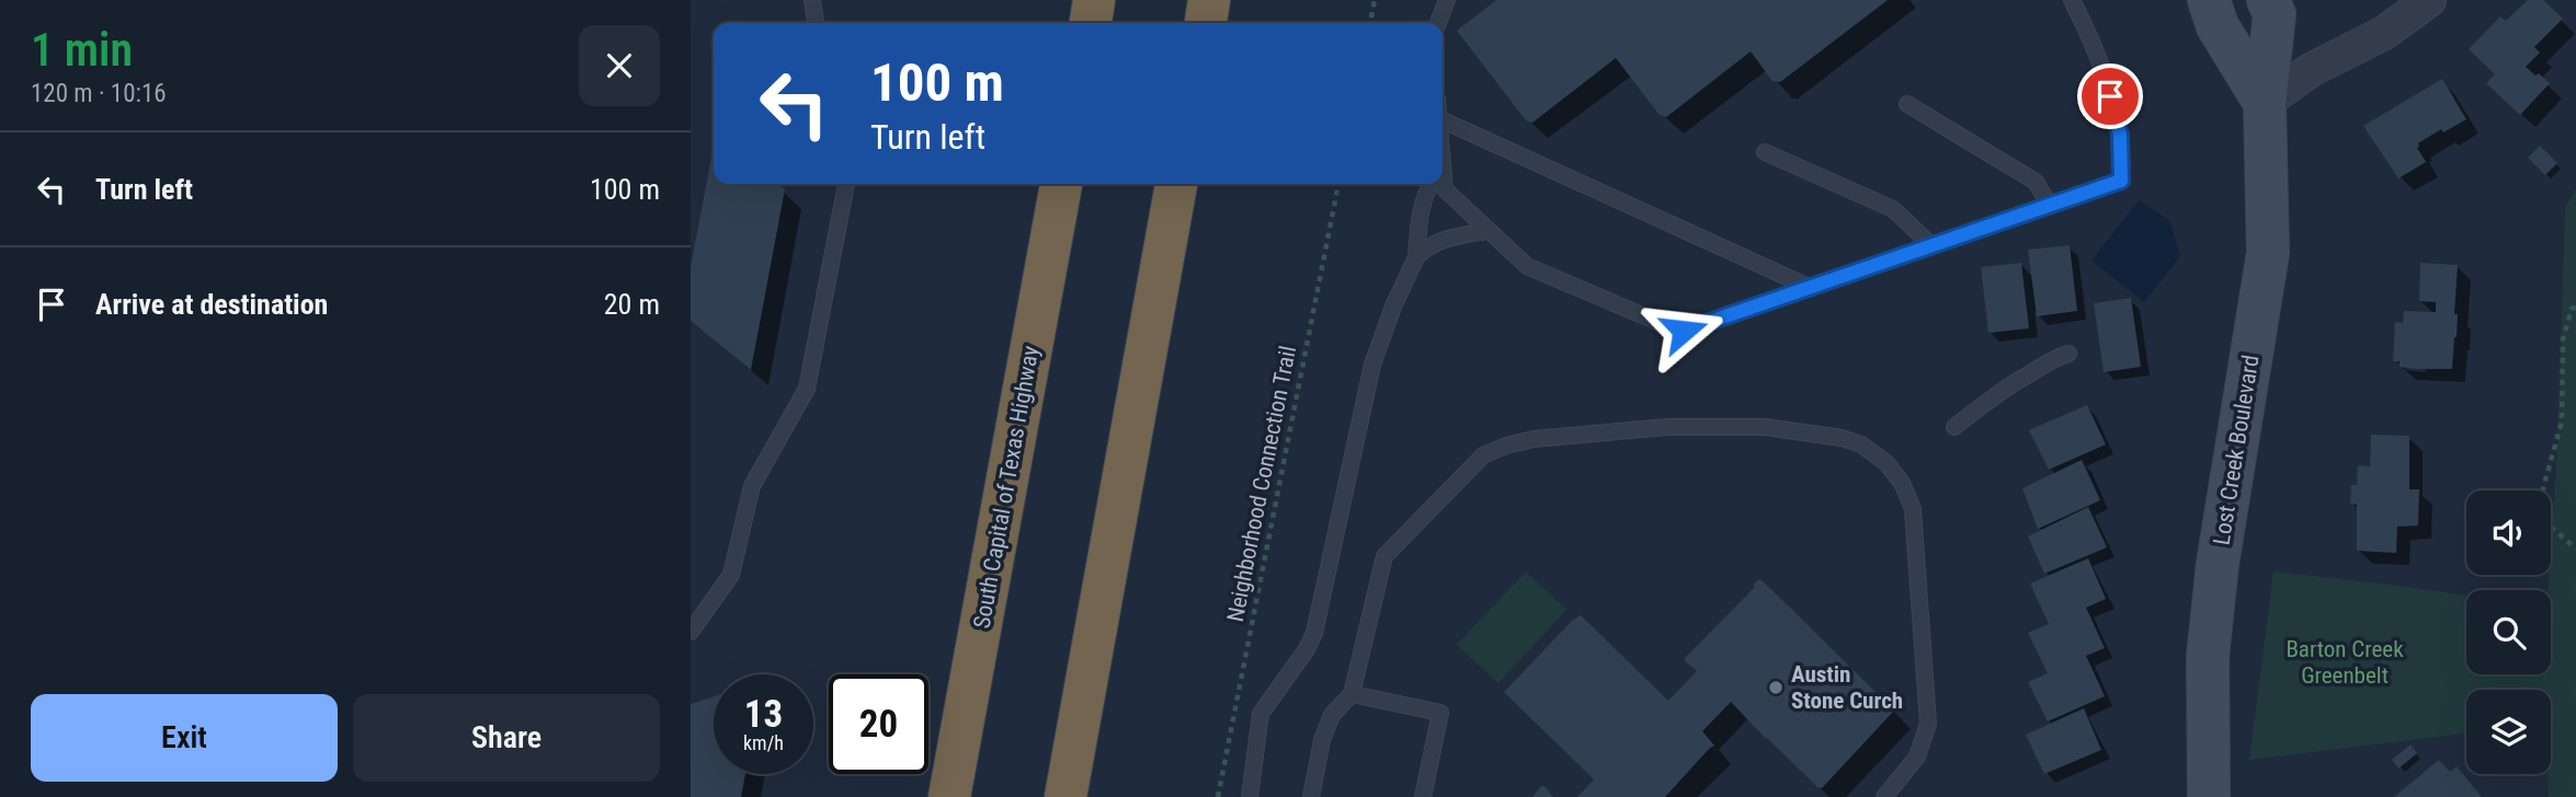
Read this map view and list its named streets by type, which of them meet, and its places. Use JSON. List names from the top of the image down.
{
  "streets": {
    "highway": ["South Capital of Texas Highway"],
    "street": ["Lost Creek Boulevard"],
    "path": ["Neighborhood Connection Trail"]
  },
  "parks": ["Barton Creek Greenbelt"],
  "places": ["Austin Stone Curch"],
  "page": {
    "heading": ["1 min", "120 m · 10:16"],
    "turn": ["100 m", "Turn left"],
    "list": [
      {
        "name": "Turn left",
        "value": "100 m"
      },
      {
        "name": "Arrive at destination",
        "value": "20 m"
      }
    ],
    "speed": "13 km/h",
    "limit": "20",
    "buttons": ["Exit", "Share"]
  }
}
